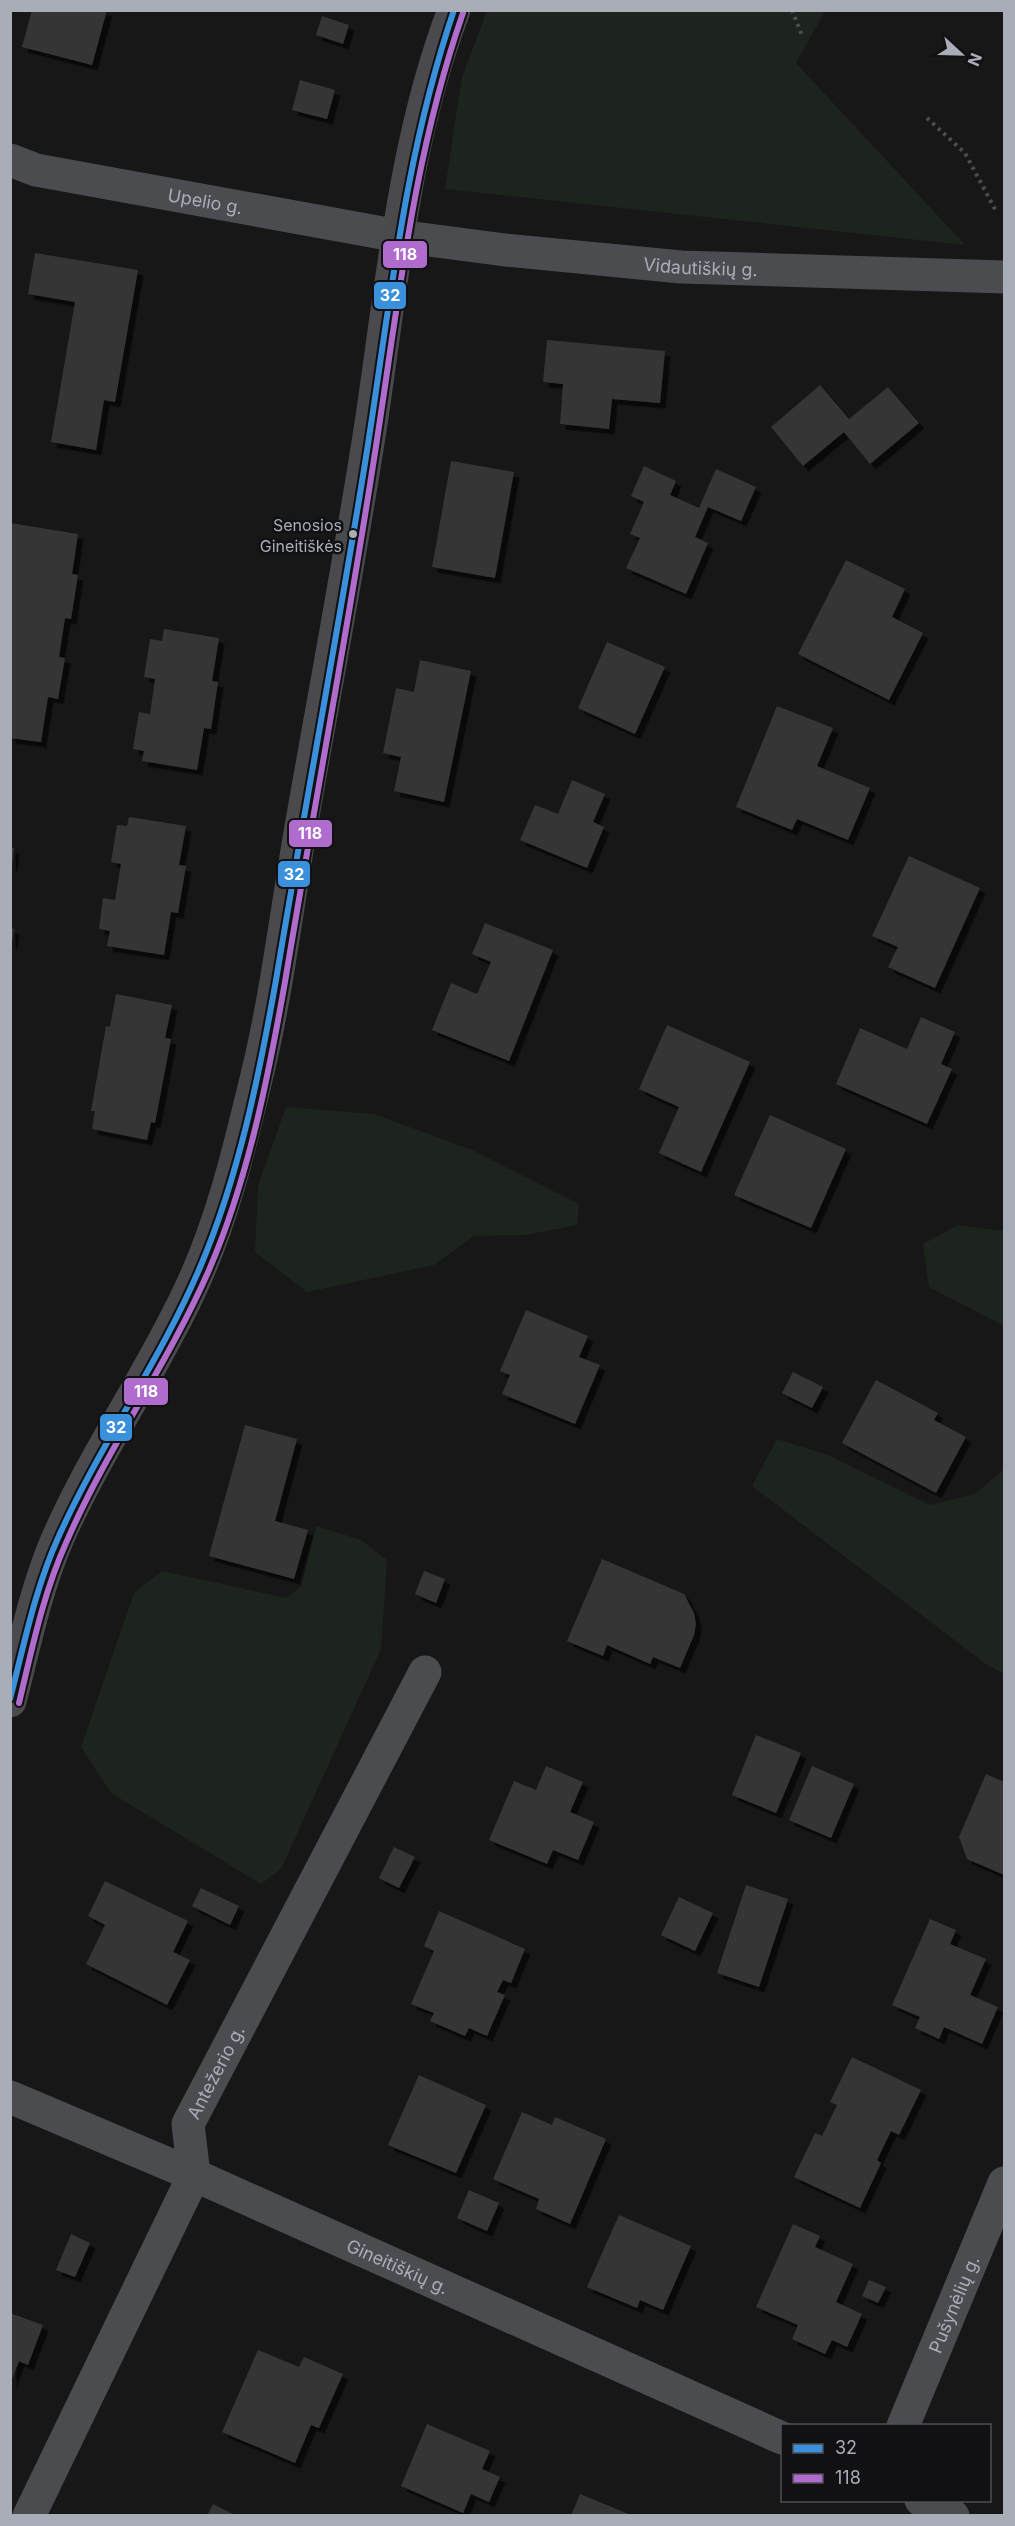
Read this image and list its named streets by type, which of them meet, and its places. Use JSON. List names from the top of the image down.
{
  "streets": {
    "street": [
      "Upelio g.",
      "Vidautiškių g.",
      "Antežerio g.",
      "Gineitiškių g.",
      "Pušynėlių g."
    ]
  },
  "crossings": [
    ["Upelio g.", "Vidautiškių g."],
    ["Antežerio g.", "Gineitiškių g."]
  ],
  "places": ["Senosios Gineitiškės"],
  "lines": ["transit line 32", "transit line 118"],
  "legend": ["32", "118"],
  "north": "right"
}
